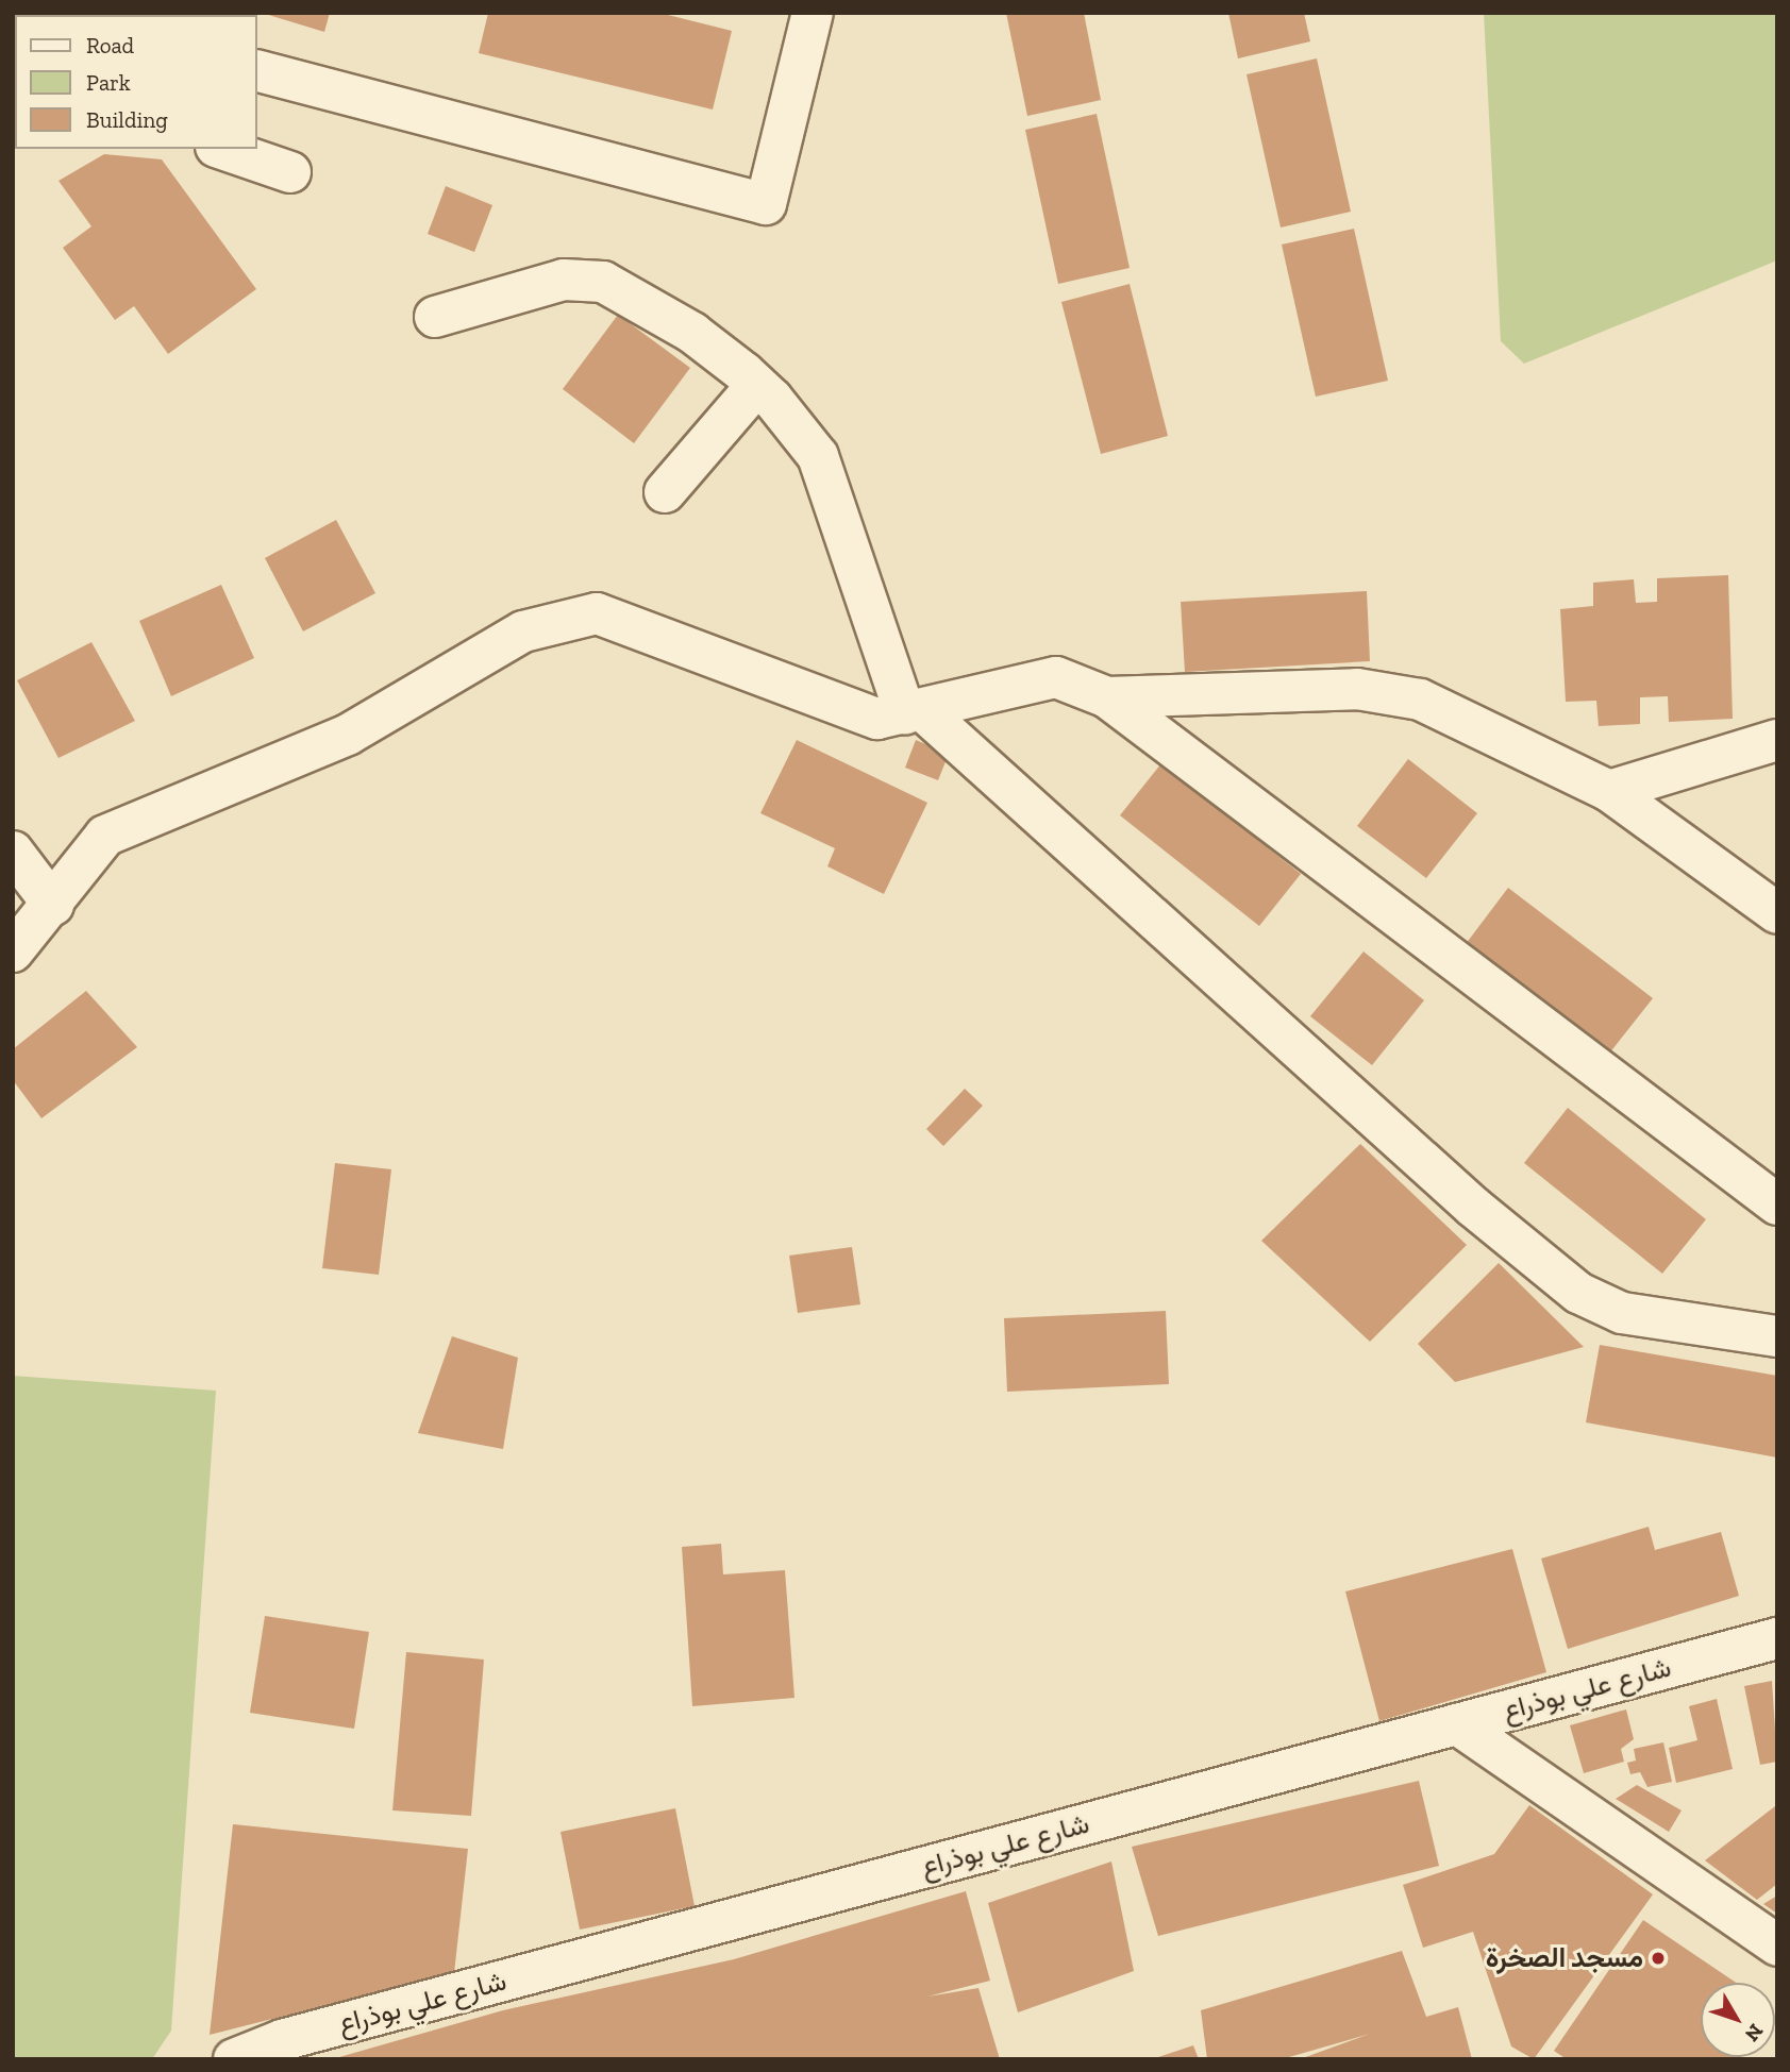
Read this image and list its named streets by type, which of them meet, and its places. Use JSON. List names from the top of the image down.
{
  "streets": {
    "street": ["شارع علي بوذراع"]
  },
  "places": ["مسجد الصخرة"],
  "legend": ["Road", "Park", "Building"],
  "north": "bottom right"
}
